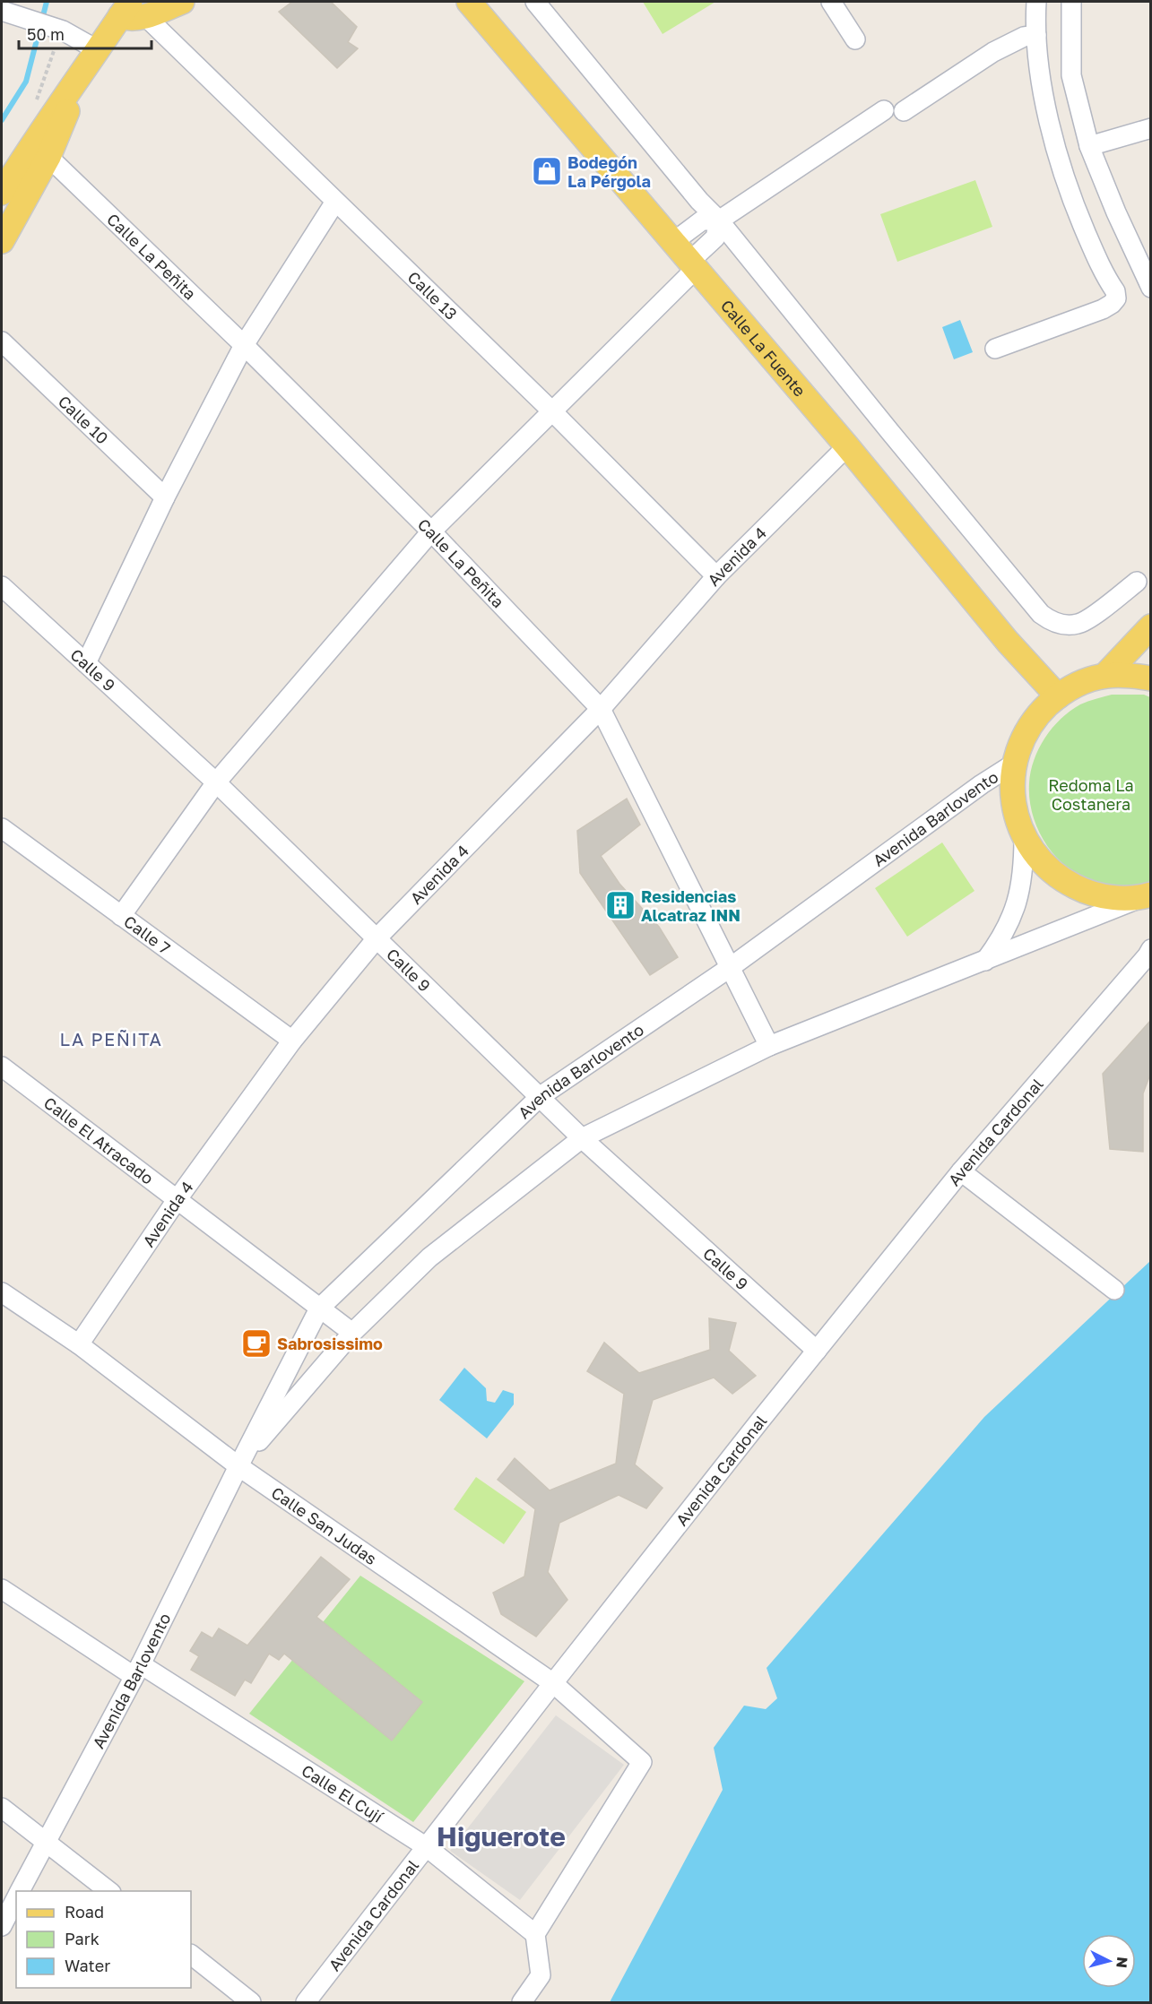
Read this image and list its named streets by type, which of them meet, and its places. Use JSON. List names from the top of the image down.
{
  "streets": {
    "main road": ["Calle La Fuente"],
    "street": [
      "Calle La Peñita",
      "Calle 13",
      "Calle 10",
      "Avenida 4",
      "Calle 9",
      "Avenida Barlovento",
      "Calle 7",
      "Avenida Cardonal",
      "Calle El Atracado",
      "Calle San Judas",
      "Calle El Cují"
    ]
  },
  "crossings": [
    ["Calle La Peñita", "Avenida 4"],
    ["Calle La Peñita", "Avenida Barlovento"],
    ["Calle 13", "Avenida 4"],
    ["Calle La Fuente", "Avenida 4"],
    ["Avenida 4", "Calle 9"],
    ["Avenida 4", "Calle 7"],
    ["Avenida 4", "Calle El Atracado"],
    ["Avenida 4", "Calle San Judas"],
    ["Calle 9", "Avenida Barlovento"],
    ["Calle 9", "Avenida Cardonal"],
    ["Avenida Barlovento", "Calle El Atracado"],
    ["Avenida Barlovento", "Calle San Judas"],
    ["Avenida Barlovento", "Calle El Cují"],
    ["Avenida Cardonal", "Calle San Judas"],
    ["Avenida Cardonal", "Calle El Cují"],
    ["Calle San Judas", "Calle El Cují"]
  ],
  "districts": ["LA PEÑITA", "Higuerote"],
  "parks": ["Redoma La Costanera"],
  "places": {
    "shop": ["Bodegón La Pérgola"],
    "building": ["Residencias Alcatraz INN"],
    "cafe": ["Sabrosissimo"]
  },
  "legend": ["Road", "Park", "Water"],
  "scale_bar": "50 m",
  "north": "right"
}
